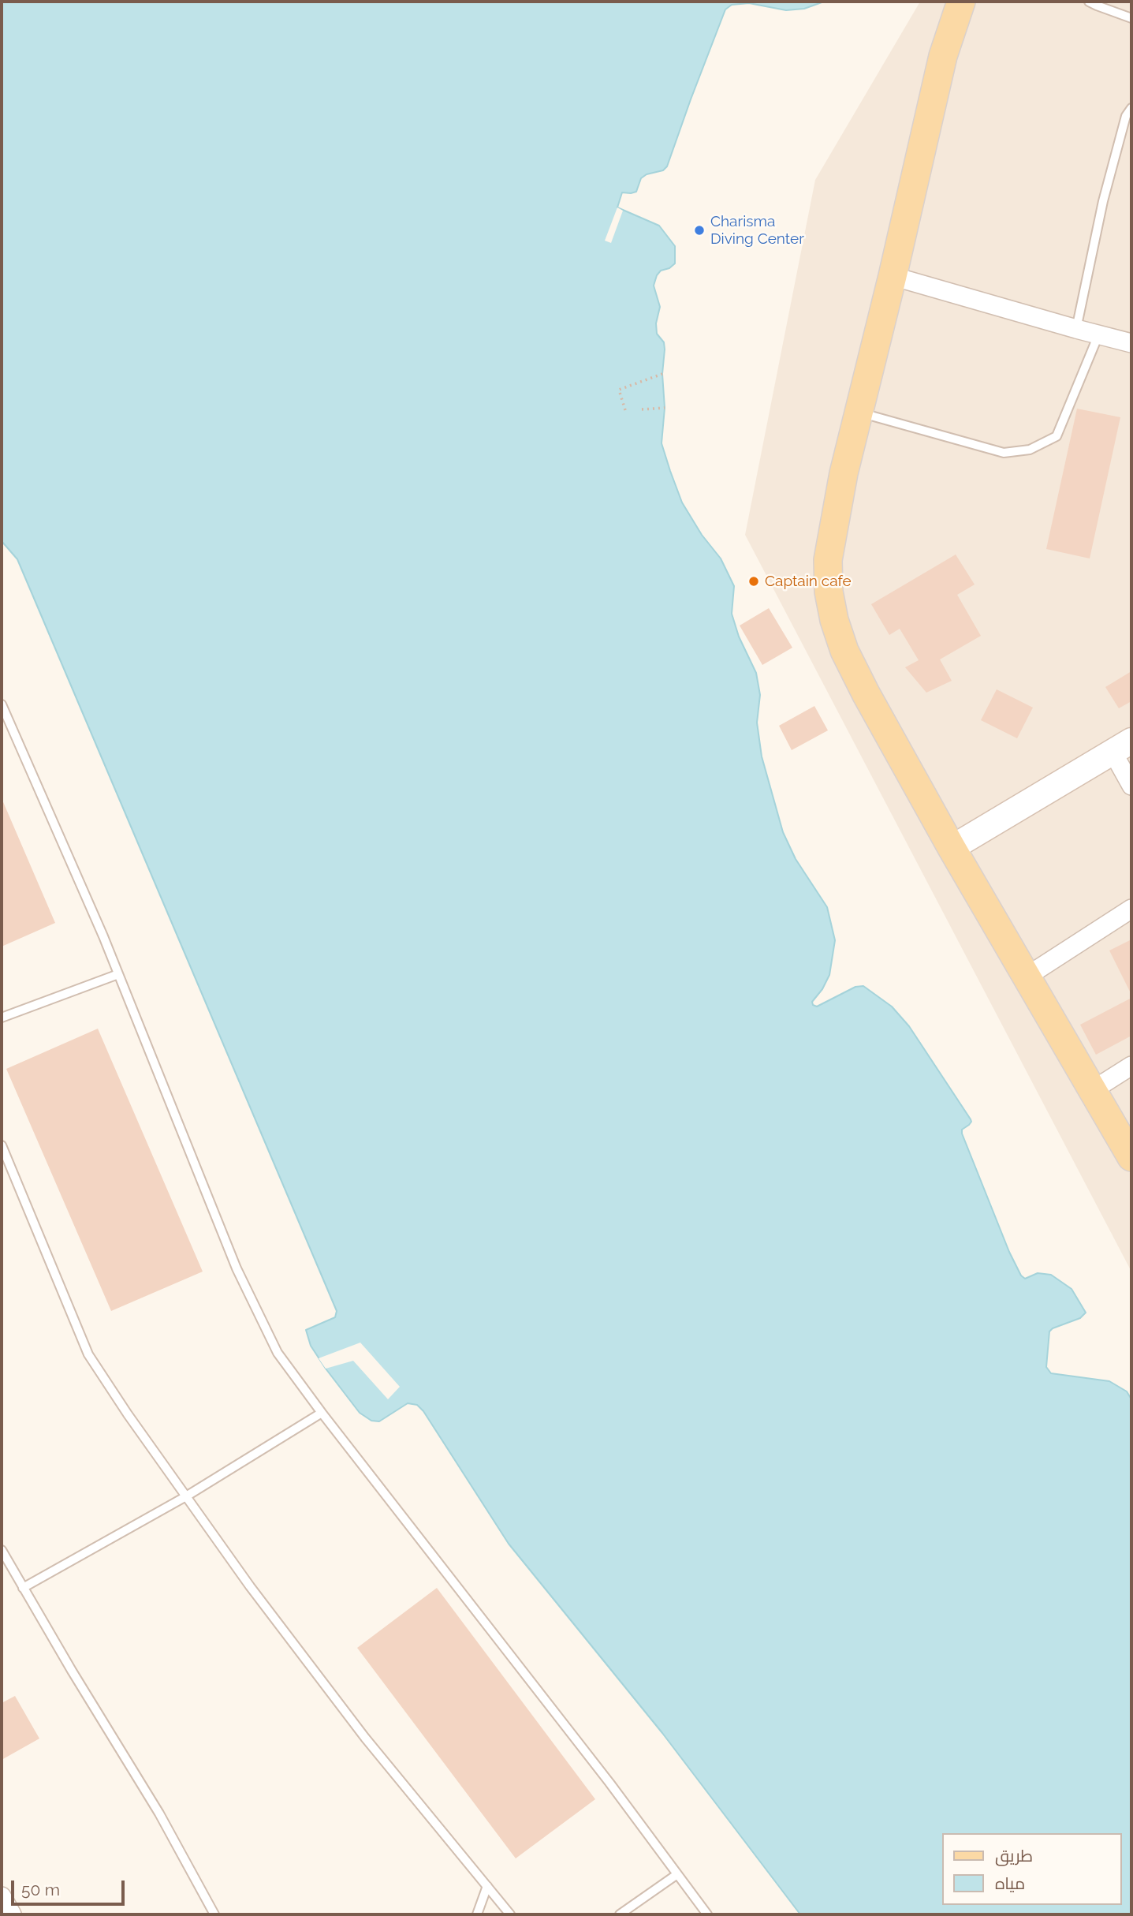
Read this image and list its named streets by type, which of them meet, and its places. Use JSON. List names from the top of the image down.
{
  "places": ["Charisma Diving Center", "Captain cafe"],
  "legend": ["طريق", "مياه"],
  "scale_bar": "50 m"
}
